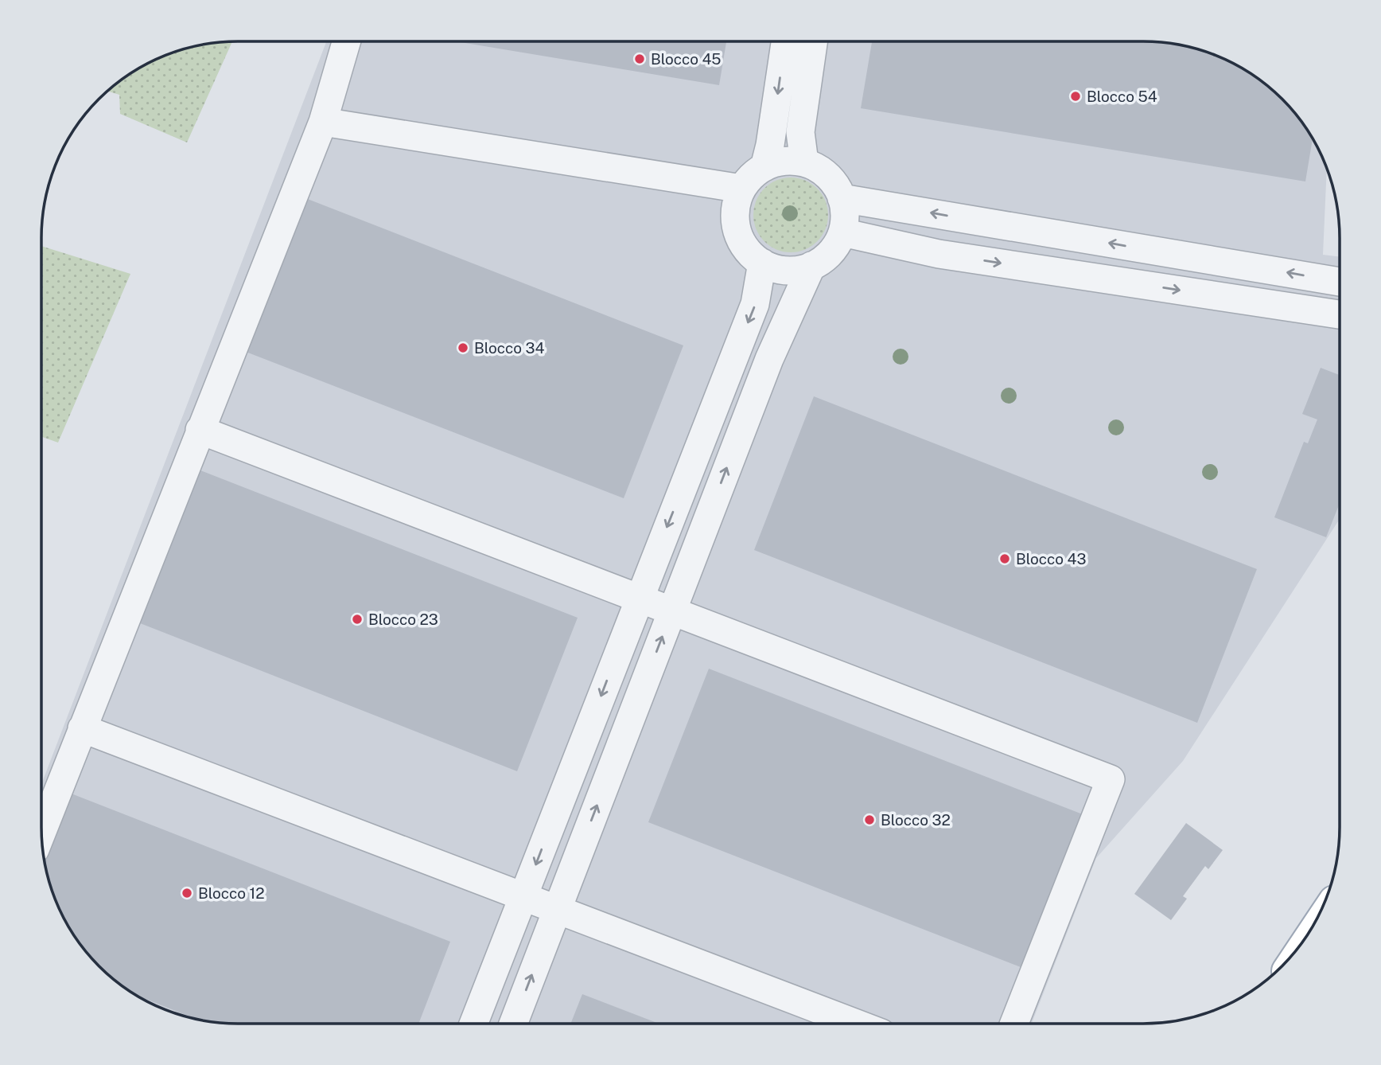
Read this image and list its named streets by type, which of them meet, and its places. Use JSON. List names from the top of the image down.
{
  "places": [
    "Blocco 45",
    "Blocco 54",
    "Blocco 34",
    "Blocco 43",
    "Blocco 23",
    "Blocco 32",
    "Blocco 12"
  ]
}
